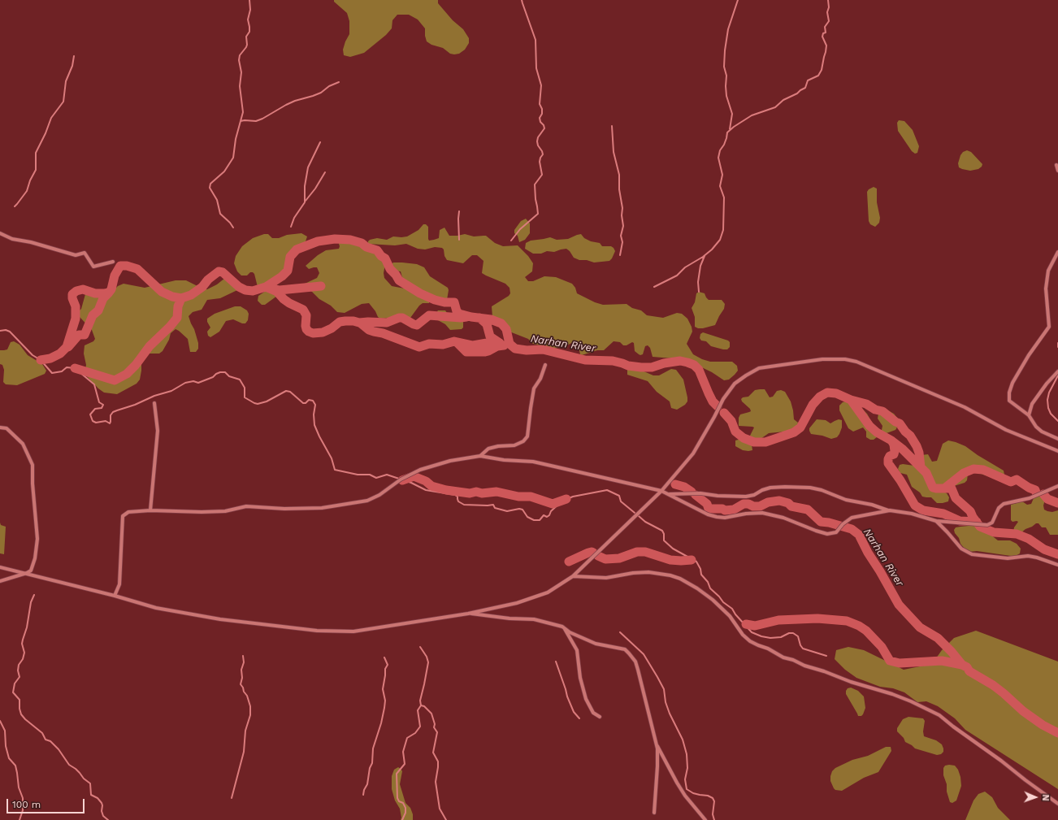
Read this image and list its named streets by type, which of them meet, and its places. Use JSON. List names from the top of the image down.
{
  "water": ["Narhan River"],
  "scale_bar": "100 m",
  "north": "right"
}
